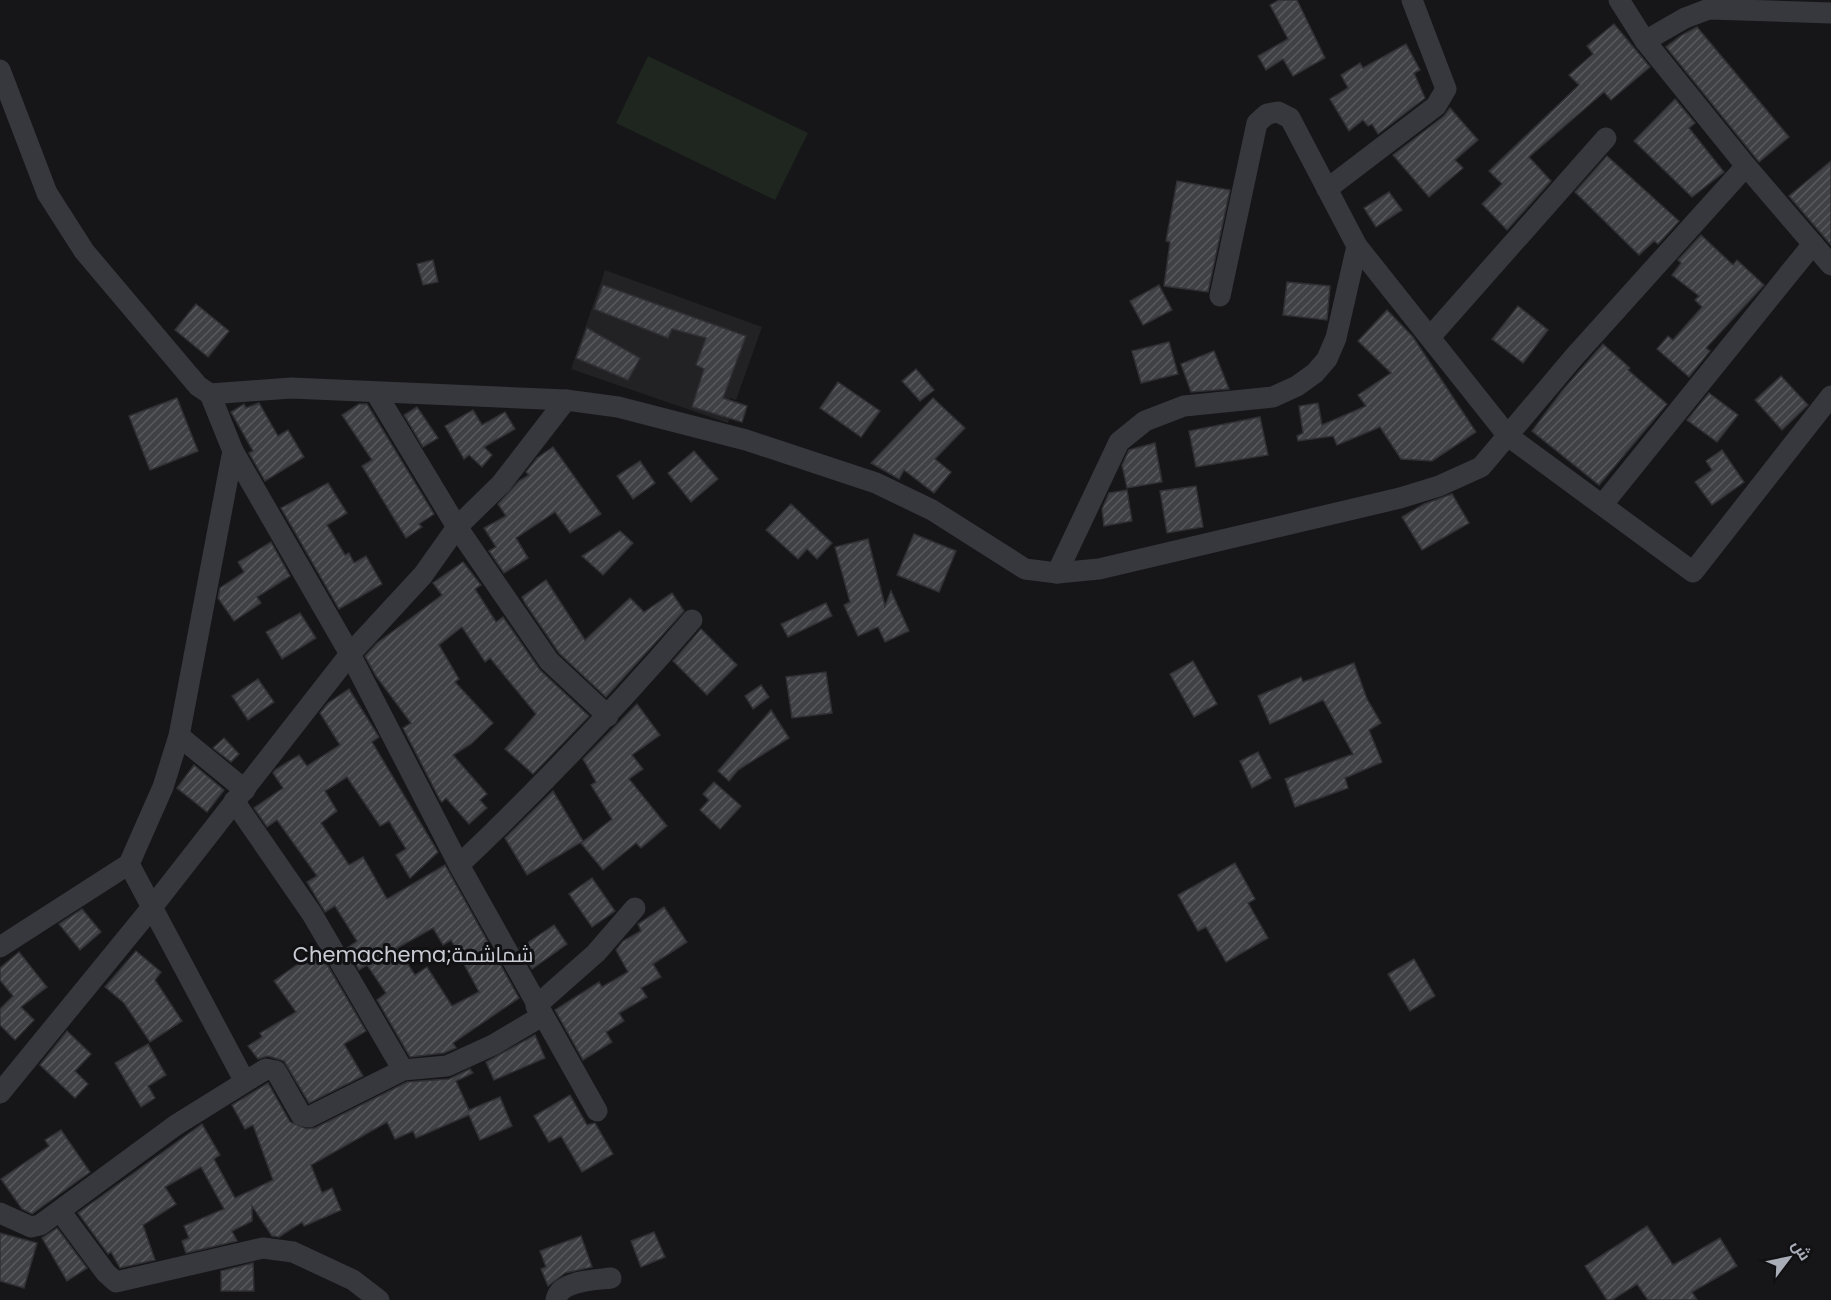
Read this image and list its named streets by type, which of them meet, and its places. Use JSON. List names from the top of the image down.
{
  "districts": ["Chemachema;شماشمة"],
  "north": "top right"
}
